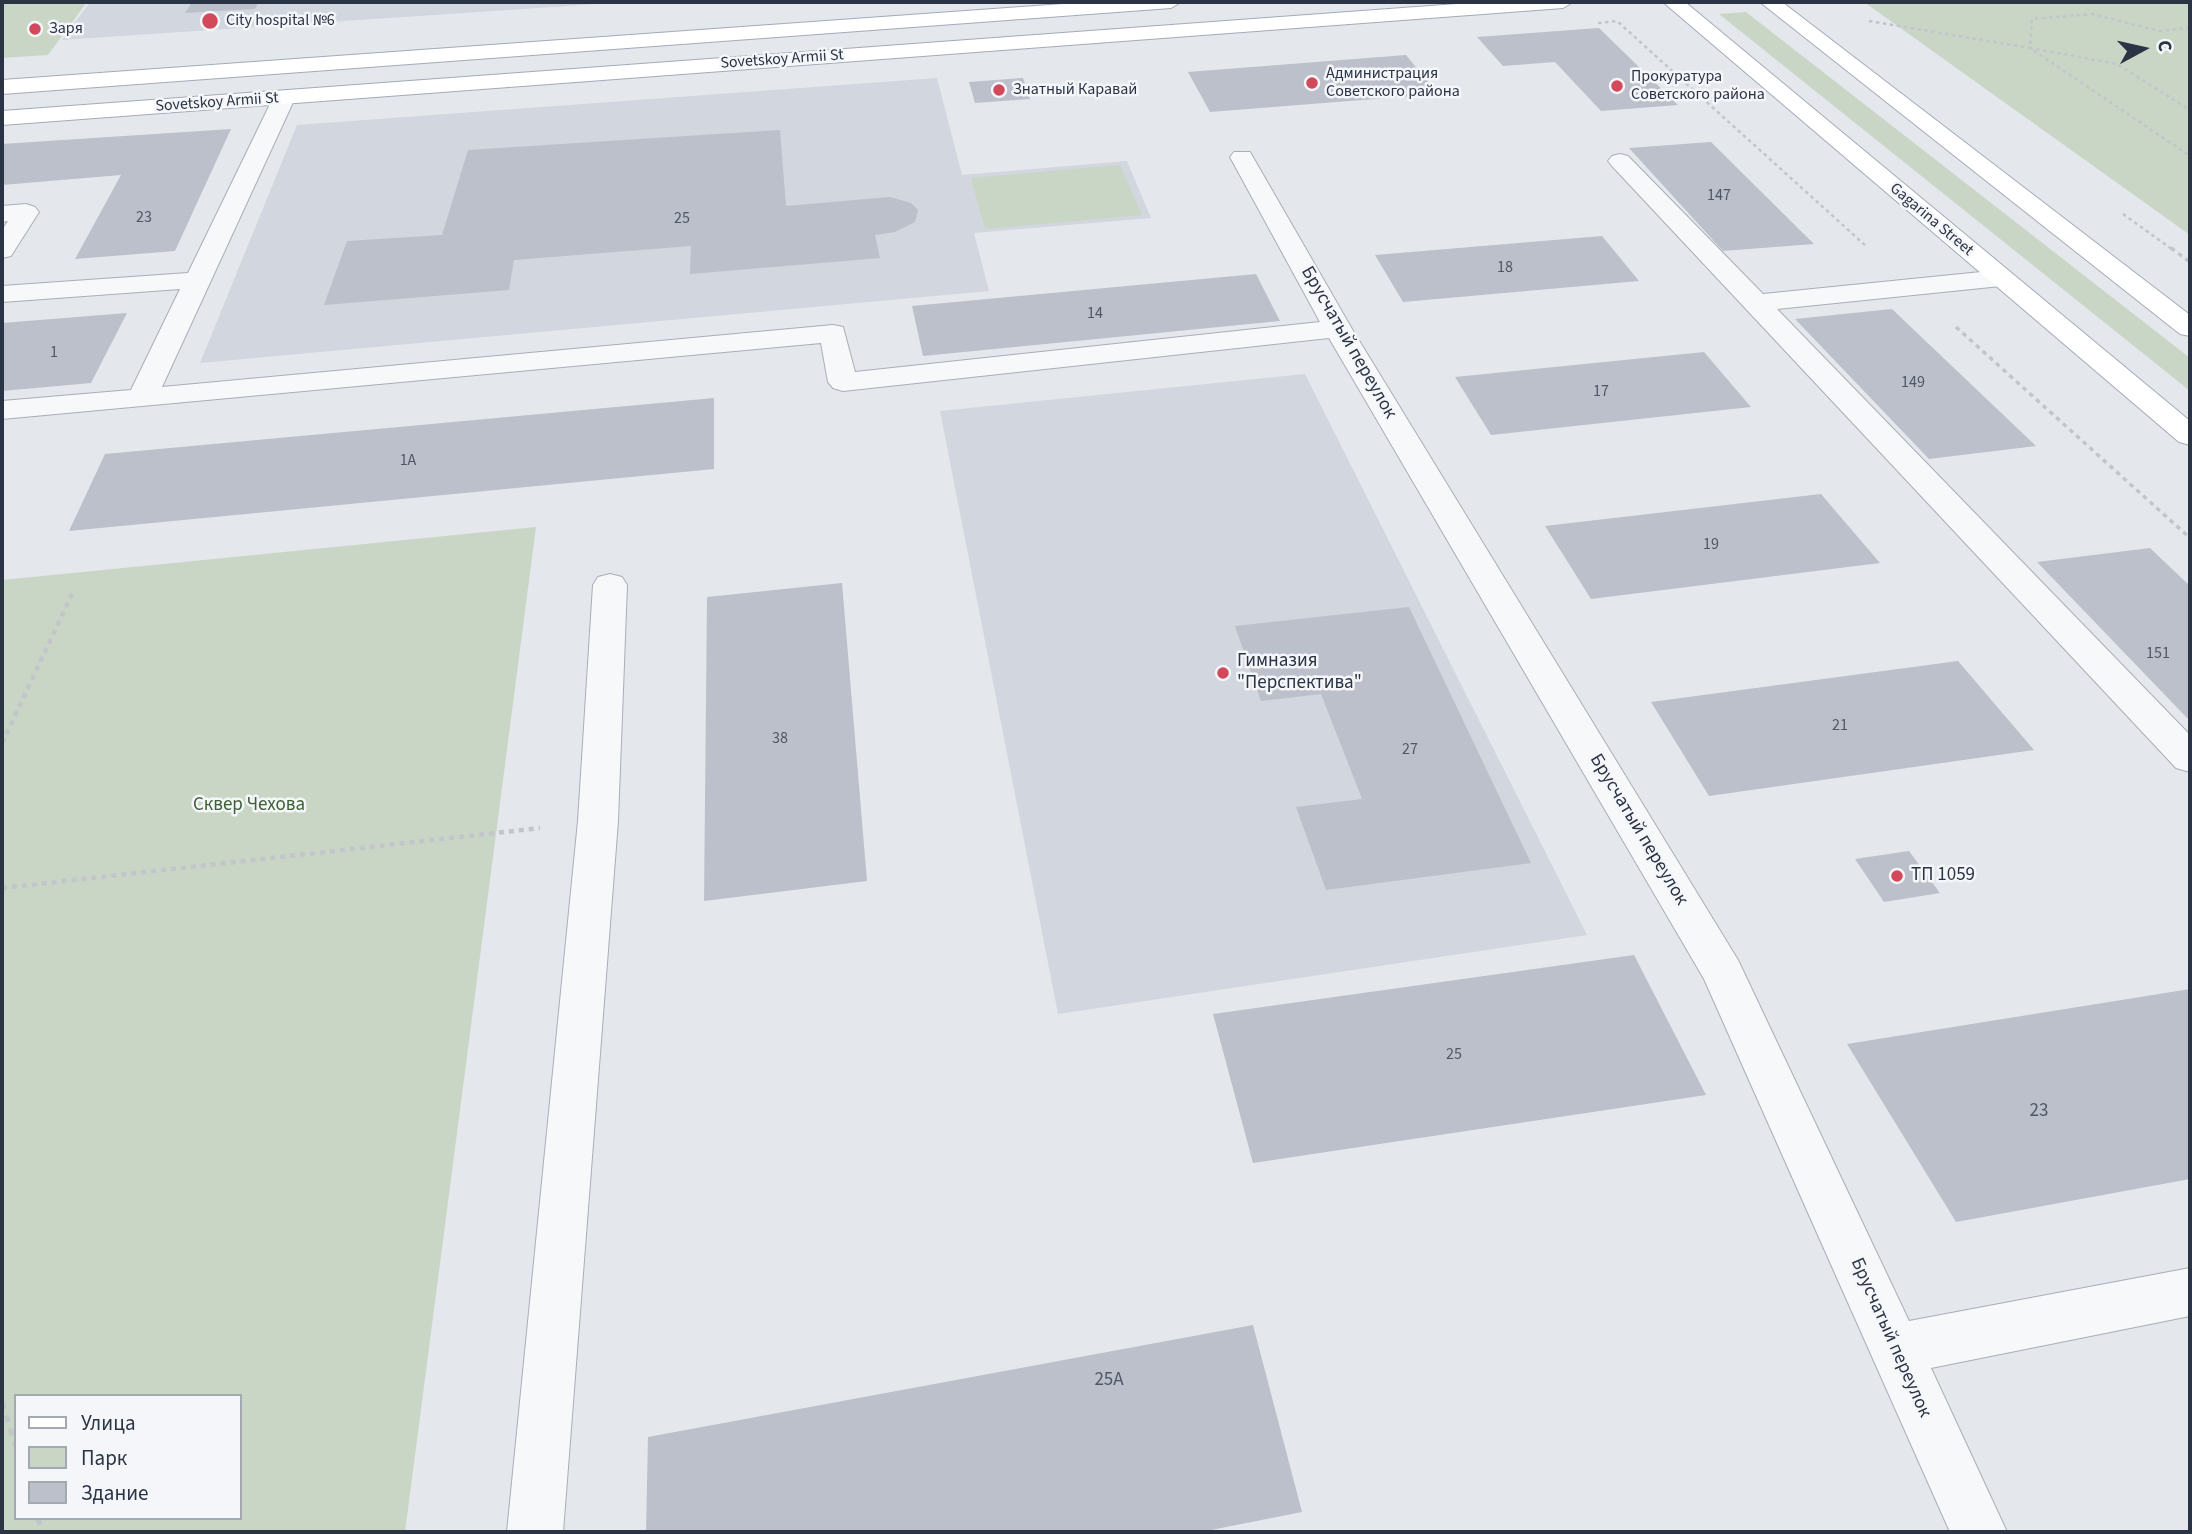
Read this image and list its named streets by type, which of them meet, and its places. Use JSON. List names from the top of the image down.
{
  "streets": {
    "main road": ["Sovetskoy Armii St", "Gagarina Street"],
    "street": ["Брусчатый переулок"]
  },
  "parks": ["Сквер Чехова"],
  "places": [
    "City hospital №6",
    "Заря",
    "Администрация Советского района",
    "Прокуратура Советского района",
    "Знатный Каравай",
    "Гимназия \"Перспектива\"",
    "ТП 1059"
  ],
  "house_numbers": [
    "147",
    "23",
    "25",
    "18",
    "14",
    "1",
    "149",
    "17",
    "1А",
    "19",
    "151",
    "21",
    "38",
    "27",
    "25",
    "23",
    "25А"
  ],
  "legend": ["Улица", "Парк", "Здание"],
  "north": "right"
}
